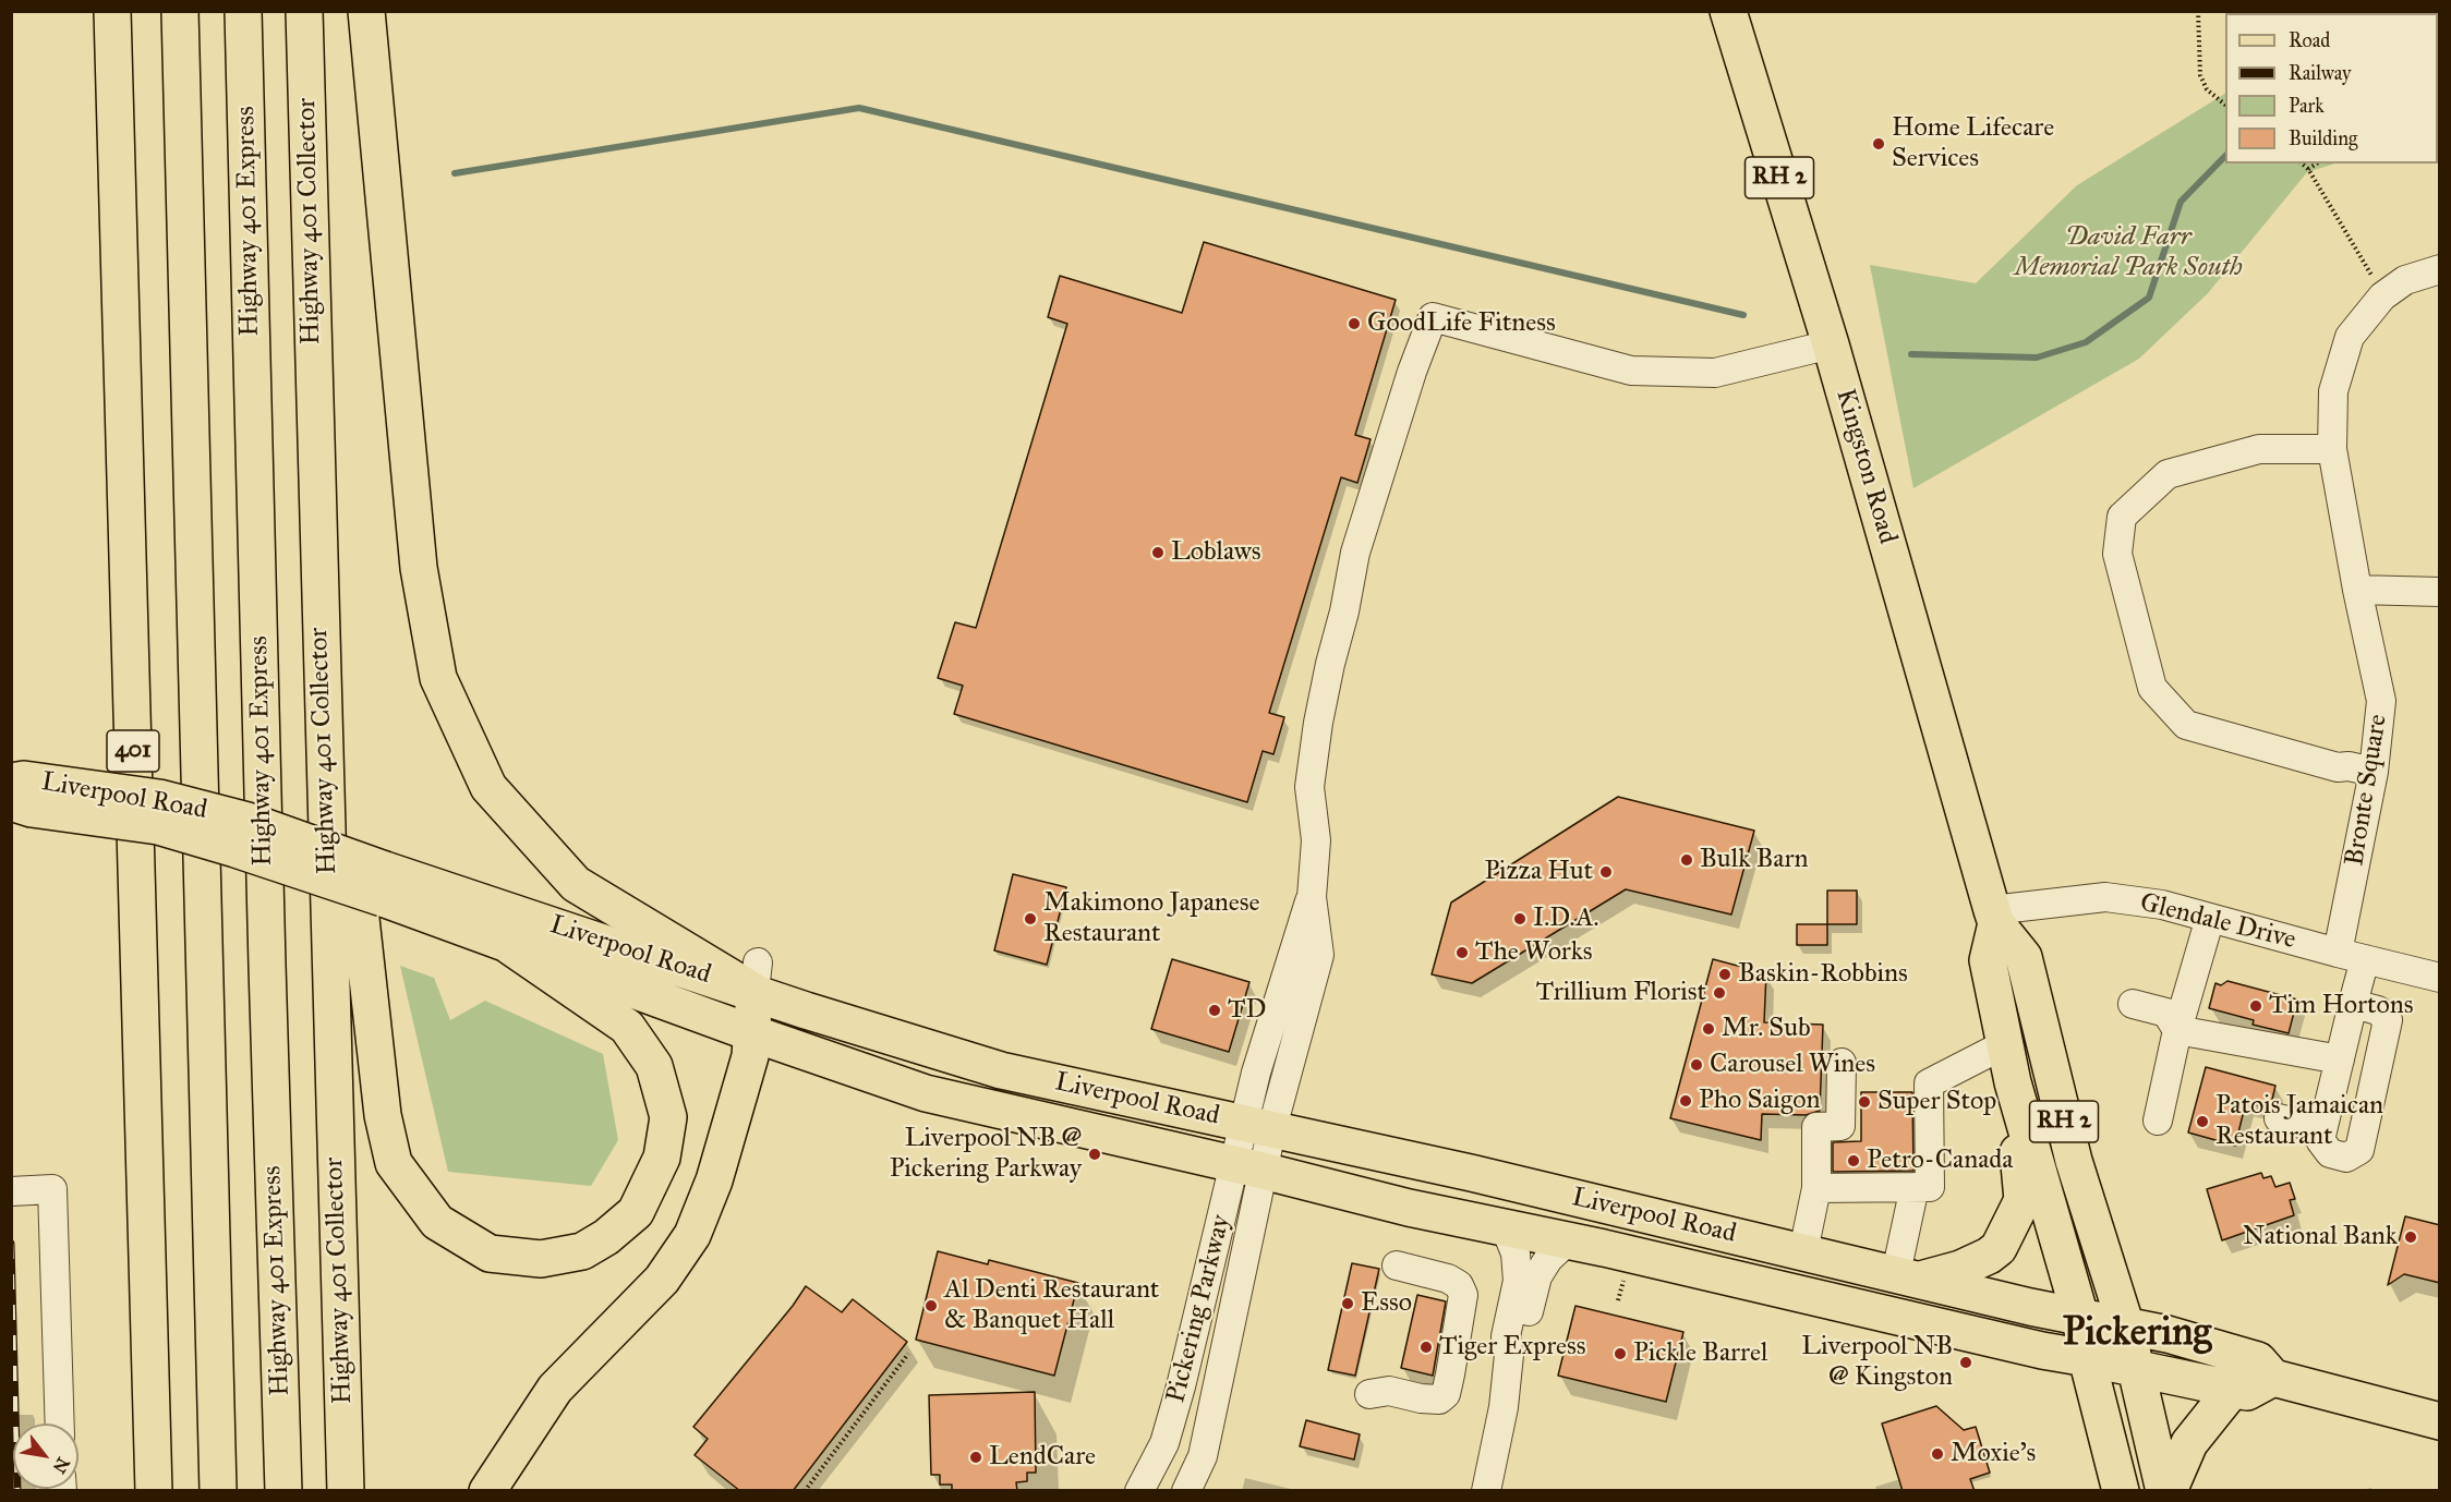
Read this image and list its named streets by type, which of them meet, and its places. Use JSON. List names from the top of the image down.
{
  "streets": {
    "main road": [
      "RH 2",
      "Highway 401 Express",
      "Highway 401 Collector",
      "Kingston Road",
      "401",
      "Liverpool Road"
    ],
    "street": ["Bronte Square", "Glendale Drive", "Pickering Parkway"]
  },
  "crossings": [
    ["Kingston Road", "Liverpool Road"],
    ["Kingston Road", "Glendale Drive"],
    ["Kingston Road", "Pickering Parkway"],
    ["Bronte Square", "Glendale Drive"],
    ["Liverpool Road", "Pickering Parkway"]
  ],
  "districts": ["Pickering"],
  "parks": ["David Farr Memorial Park South"],
  "places": [
    "Home Lifecare Services",
    "GoodLife Fitness",
    "Loblaws",
    "Bulk Barn",
    "Pizza Hut",
    "Makimono Japanese Restaurant",
    "I.D.A.",
    "The Works",
    "Baskin-Robbins",
    "Trillium Florist",
    "Tim Hortons",
    "TD",
    "Mr. Sub",
    "Carousel Wines",
    "Pho Saigon",
    "Super Stop",
    "Patois Jamaican Restaurant",
    "Liverpool NB @ Pickering Parkway",
    "Petro-Canada",
    "National Bank",
    "Esso",
    "Al Denti Restaurant & Banquet Hall",
    "Tiger Express",
    "Pickle Barrel",
    "Liverpool NB @ Kingston",
    "Moxie's",
    "LendCare"
  ],
  "legend": [
    "Road",
    "Railway",
    "Park",
    "Building"
  ],
  "north": "bottom right"
}
